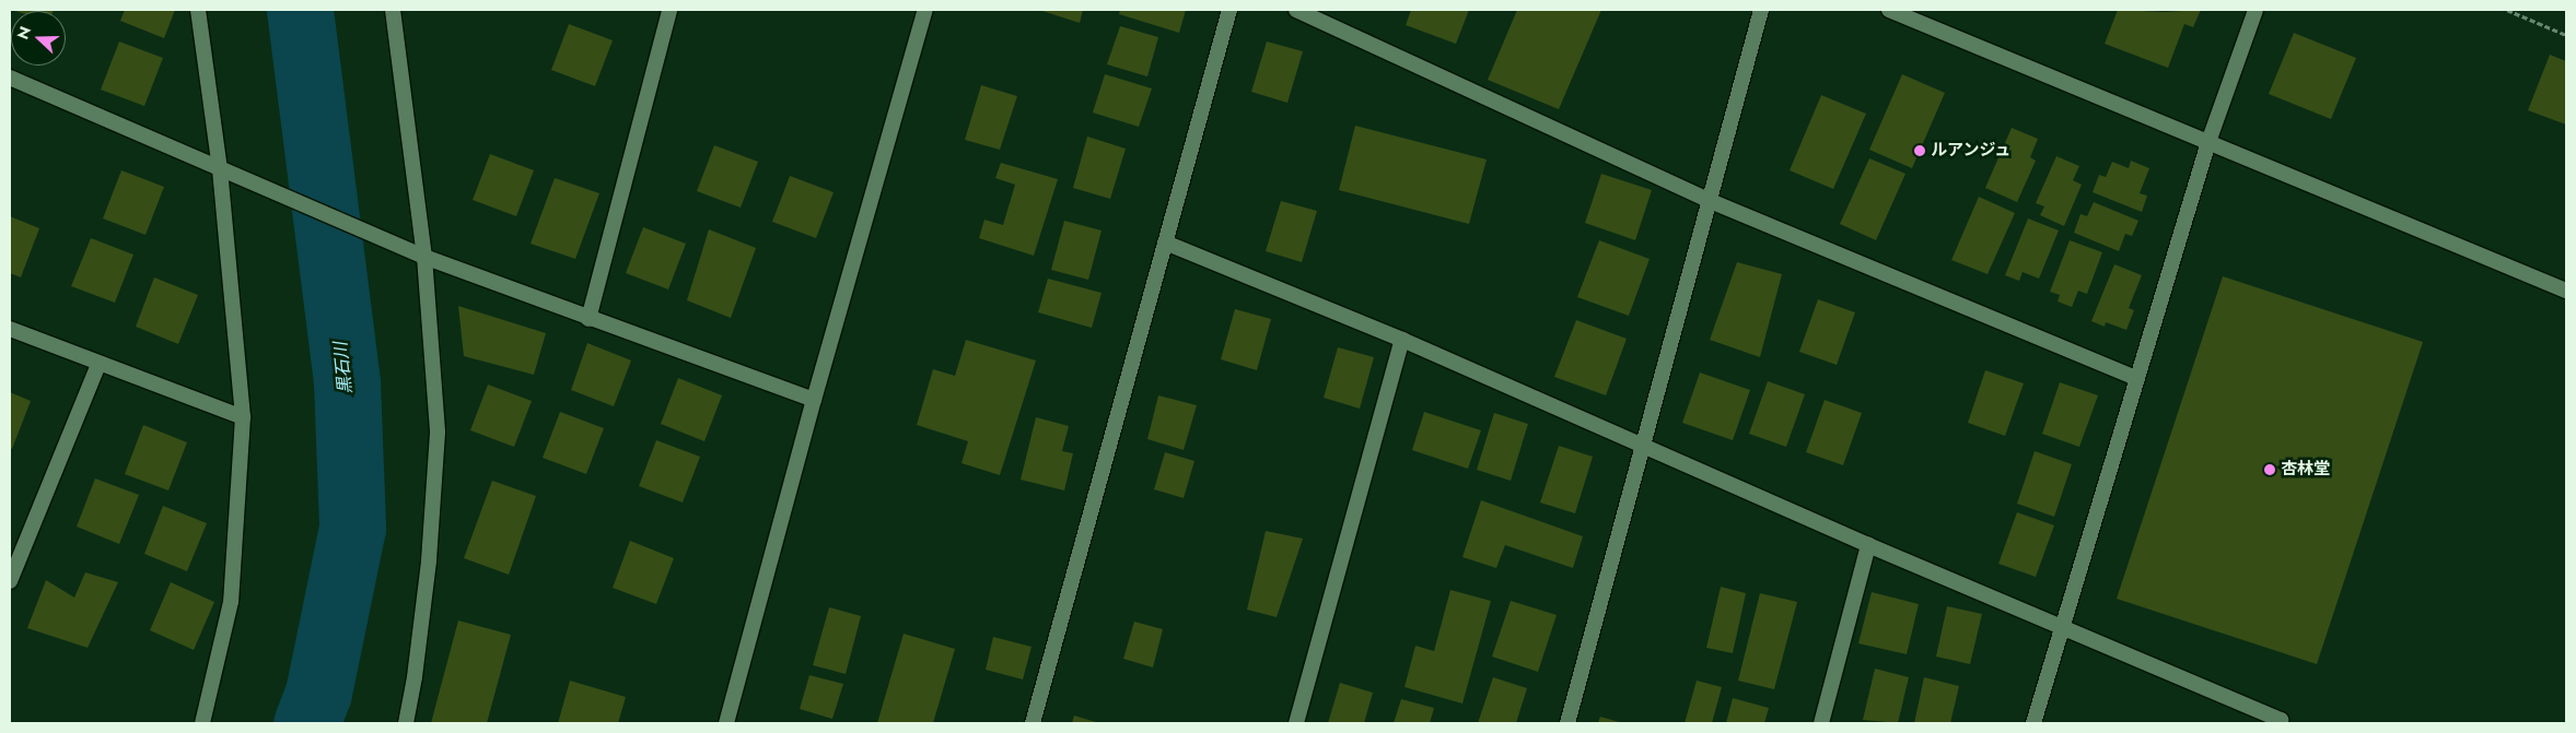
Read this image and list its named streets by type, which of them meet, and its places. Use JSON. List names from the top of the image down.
{
  "water": ["黒石川"],
  "places": ["ルアンジュ", "杏林堂"],
  "north": "left"
}
